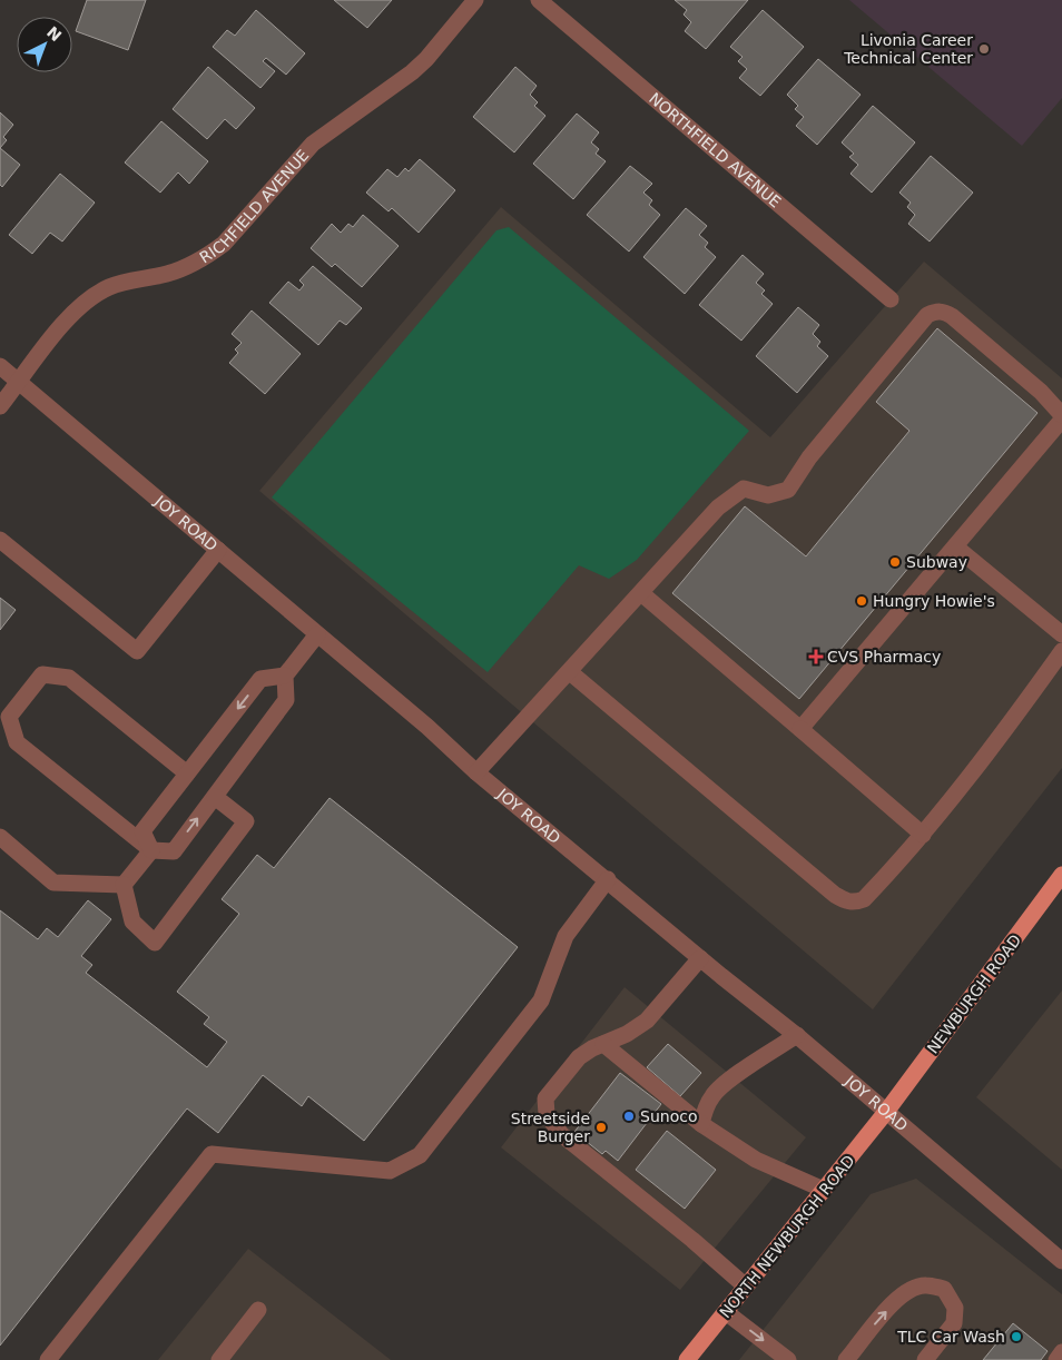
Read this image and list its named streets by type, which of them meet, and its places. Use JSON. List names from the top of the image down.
{
  "streets": {
    "main road": ["NEWBURGH ROAD", "NORTH NEWBURGH ROAD"],
    "street": ["NORTHFIELD AVENUE", "RICHFIELD AVENUE", "JOY ROAD"]
  },
  "crossings": [
    ["RICHFIELD AVENUE", "JOY ROAD"],
    ["JOY ROAD", "NEWBURGH ROAD"],
    ["JOY ROAD", "NORTH NEWBURGH ROAD"],
    ["NEWBURGH ROAD", "NORTH NEWBURGH ROAD"]
  ],
  "places": {
    "other": [
      "Livonia Career Technical Center",
      "Subway",
      "Hungry Howie's",
      "Sunoco",
      "Streetside Burger",
      "TLC Car Wash"
    ],
    "health": ["CVS Pharmacy"]
  },
  "north": "top right"
}
